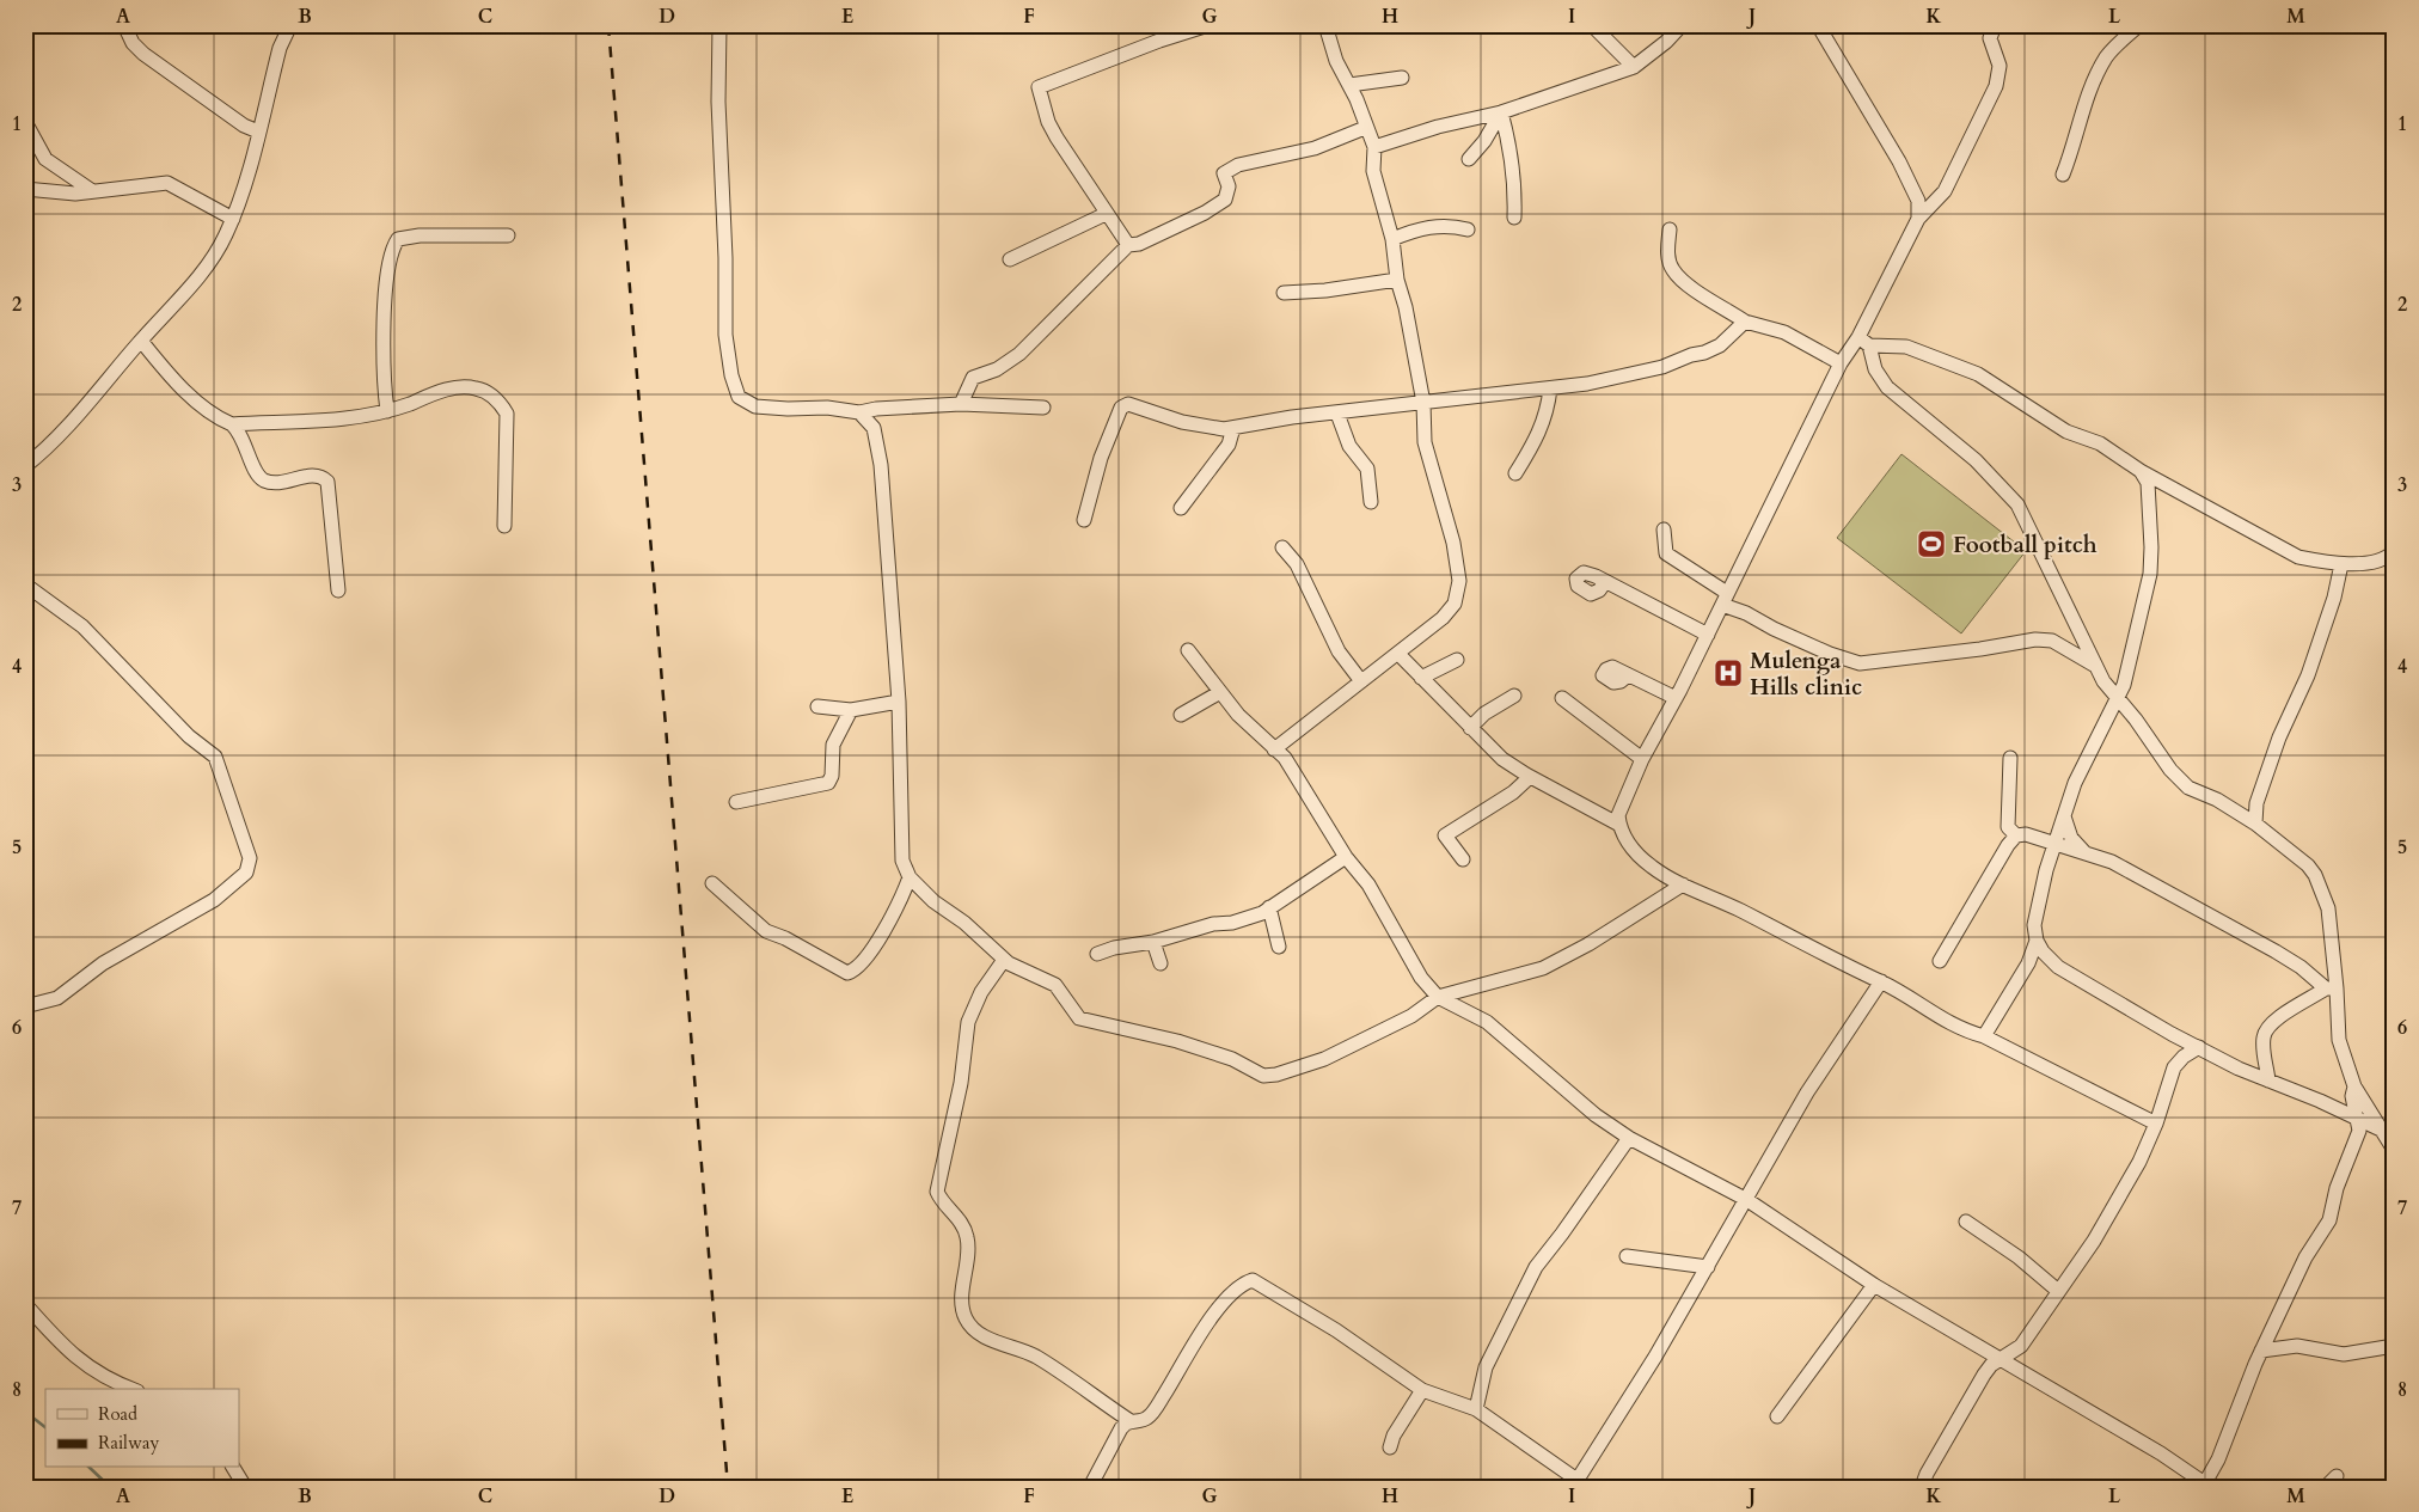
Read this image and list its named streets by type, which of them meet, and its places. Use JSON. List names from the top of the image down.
{
  "places": {
    "sports": ["Football pitch"],
    "hospital": ["Mulenga Hills clinic"]
  },
  "legend": ["Road", "Railway"],
  "grid": {
    "columns": [
      "A",
      "B",
      "C",
      "D",
      "E",
      "F",
      "G",
      "H",
      "I",
      "J",
      "K",
      "L",
      "M"
    ],
    "rows": [
      "1",
      "2",
      "3",
      "4",
      "5",
      "6",
      "7",
      "8"
    ]
  }
}
